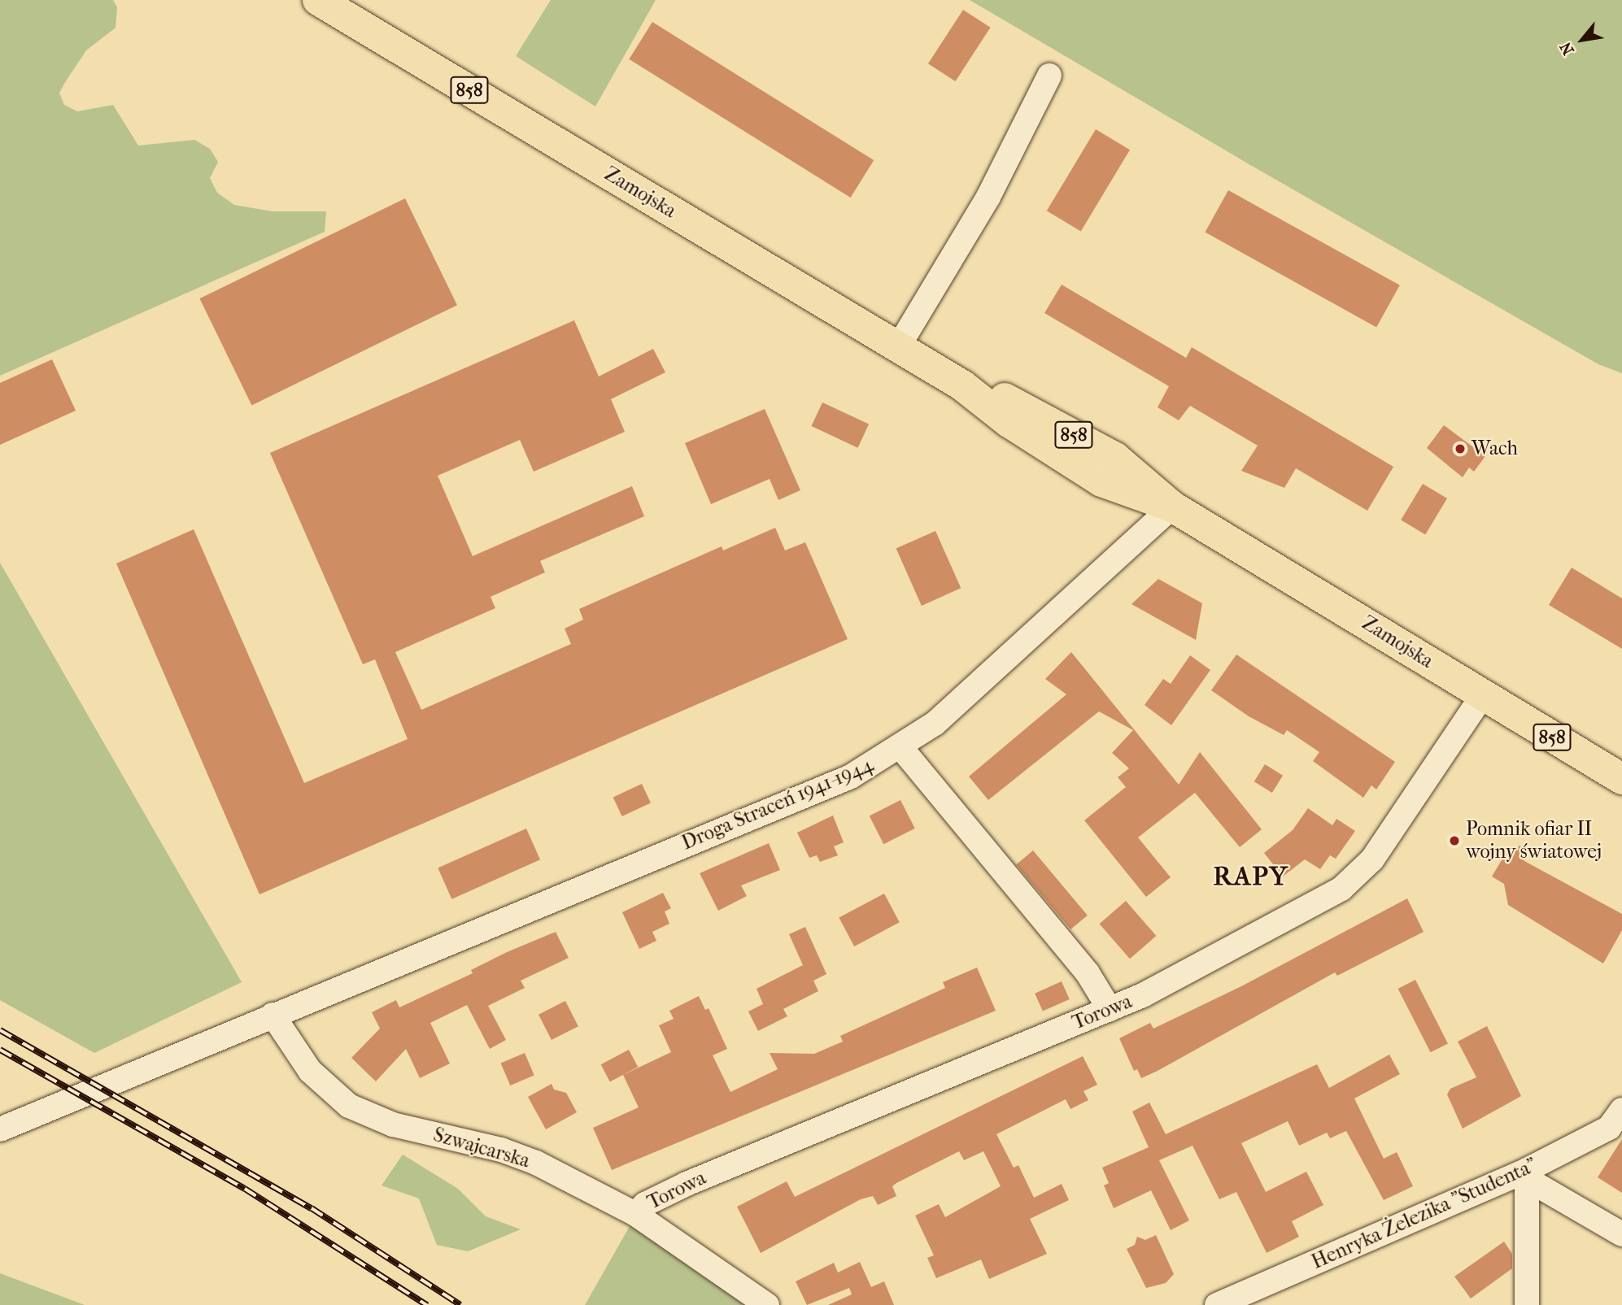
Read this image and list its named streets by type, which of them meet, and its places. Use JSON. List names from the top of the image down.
{
  "streets": {
    "main road": ["858", "Zamojska"],
    "street": [
      "Droga Straceń 1941-1944",
      "Torowa",
      "Szwajcarska",
      "Henryka Żelezika \"Studenta\""
    ]
  },
  "crossings": [
    ["Zamojska", "Droga Straceń 1941-1944"],
    ["Zamojska", "Torowa"],
    ["Droga Straceń 1941-1944", "Szwajcarska"],
    ["Torowa", "Szwajcarska"]
  ],
  "districts": ["RAPY"],
  "places": ["Wach", "Pomnik ofiar II wojny światowej"],
  "north": "bottom left"
}
